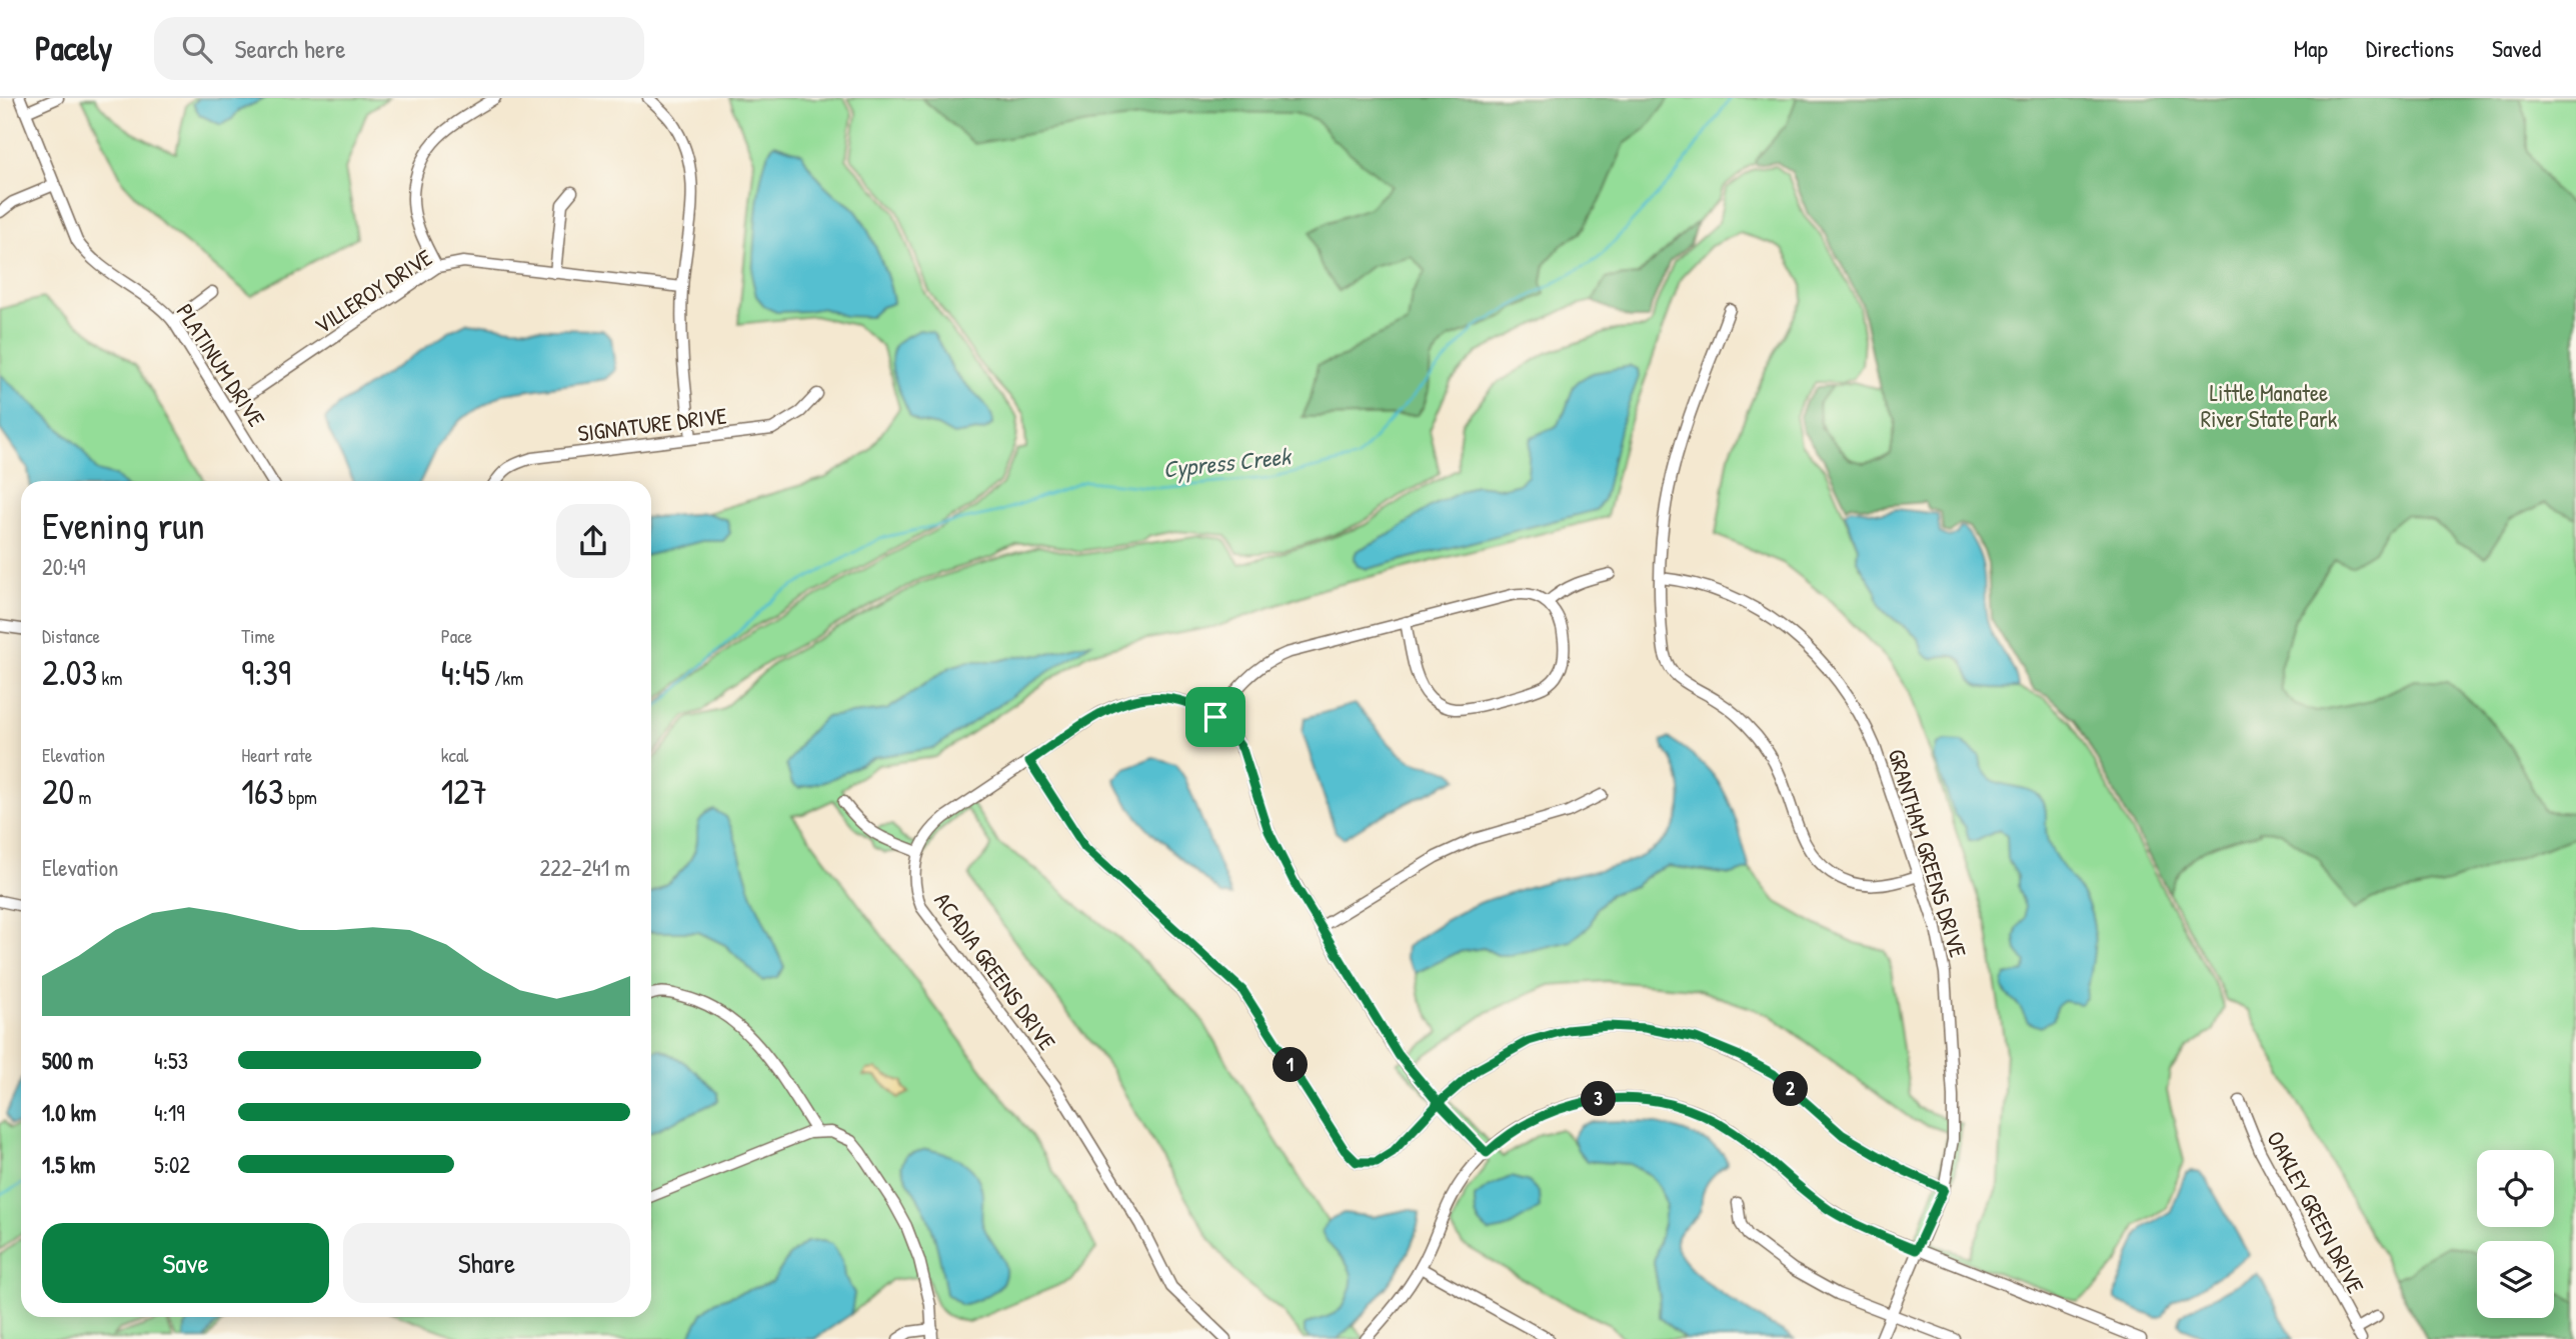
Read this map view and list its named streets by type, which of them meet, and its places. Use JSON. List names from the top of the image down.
{
  "streets": {
    "street": [
      "VILLEROY DRIVE",
      "PLATINUM DRIVE",
      "SIGNATURE DRIVE",
      "GRANTHAM GREENS DRIVE",
      "ACADIA GREENS DRIVE",
      "OAKLEY GREEN DRIVE"
    ]
  },
  "crossings": [
    ["VILLEROY DRIVE", "PLATINUM DRIVE"]
  ],
  "water": ["Cypress Creek"],
  "parks": ["Little Manatee River State Park"],
  "page": {
    "header": "Pacely",
    "search": "Search here",
    "nav": ["Map", "Directions", "Saved"],
    "heading": ["Evening run", "20:49"],
    "stats": [
      ["Distance", "2.03 km"],
      ["Time", "9:39"],
      ["Pace", "4:45 /km"],
      ["Elevation", "20 m"],
      ["Heart rate", "163 bpm"],
      ["kcal", "127"]
    ],
    "chart": ["Elevation", "222–241 m"],
    "list": [
      {
        "name": "500 m",
        "note": "4:53"
      },
      {
        "name": "1.0 km",
        "note": "4:19"
      },
      {
        "name": "1.5 km",
        "note": "5:02"
      }
    ],
    "pins": ["1", "2", "3"],
    "buttons": ["Save", "Share"]
  }
}
